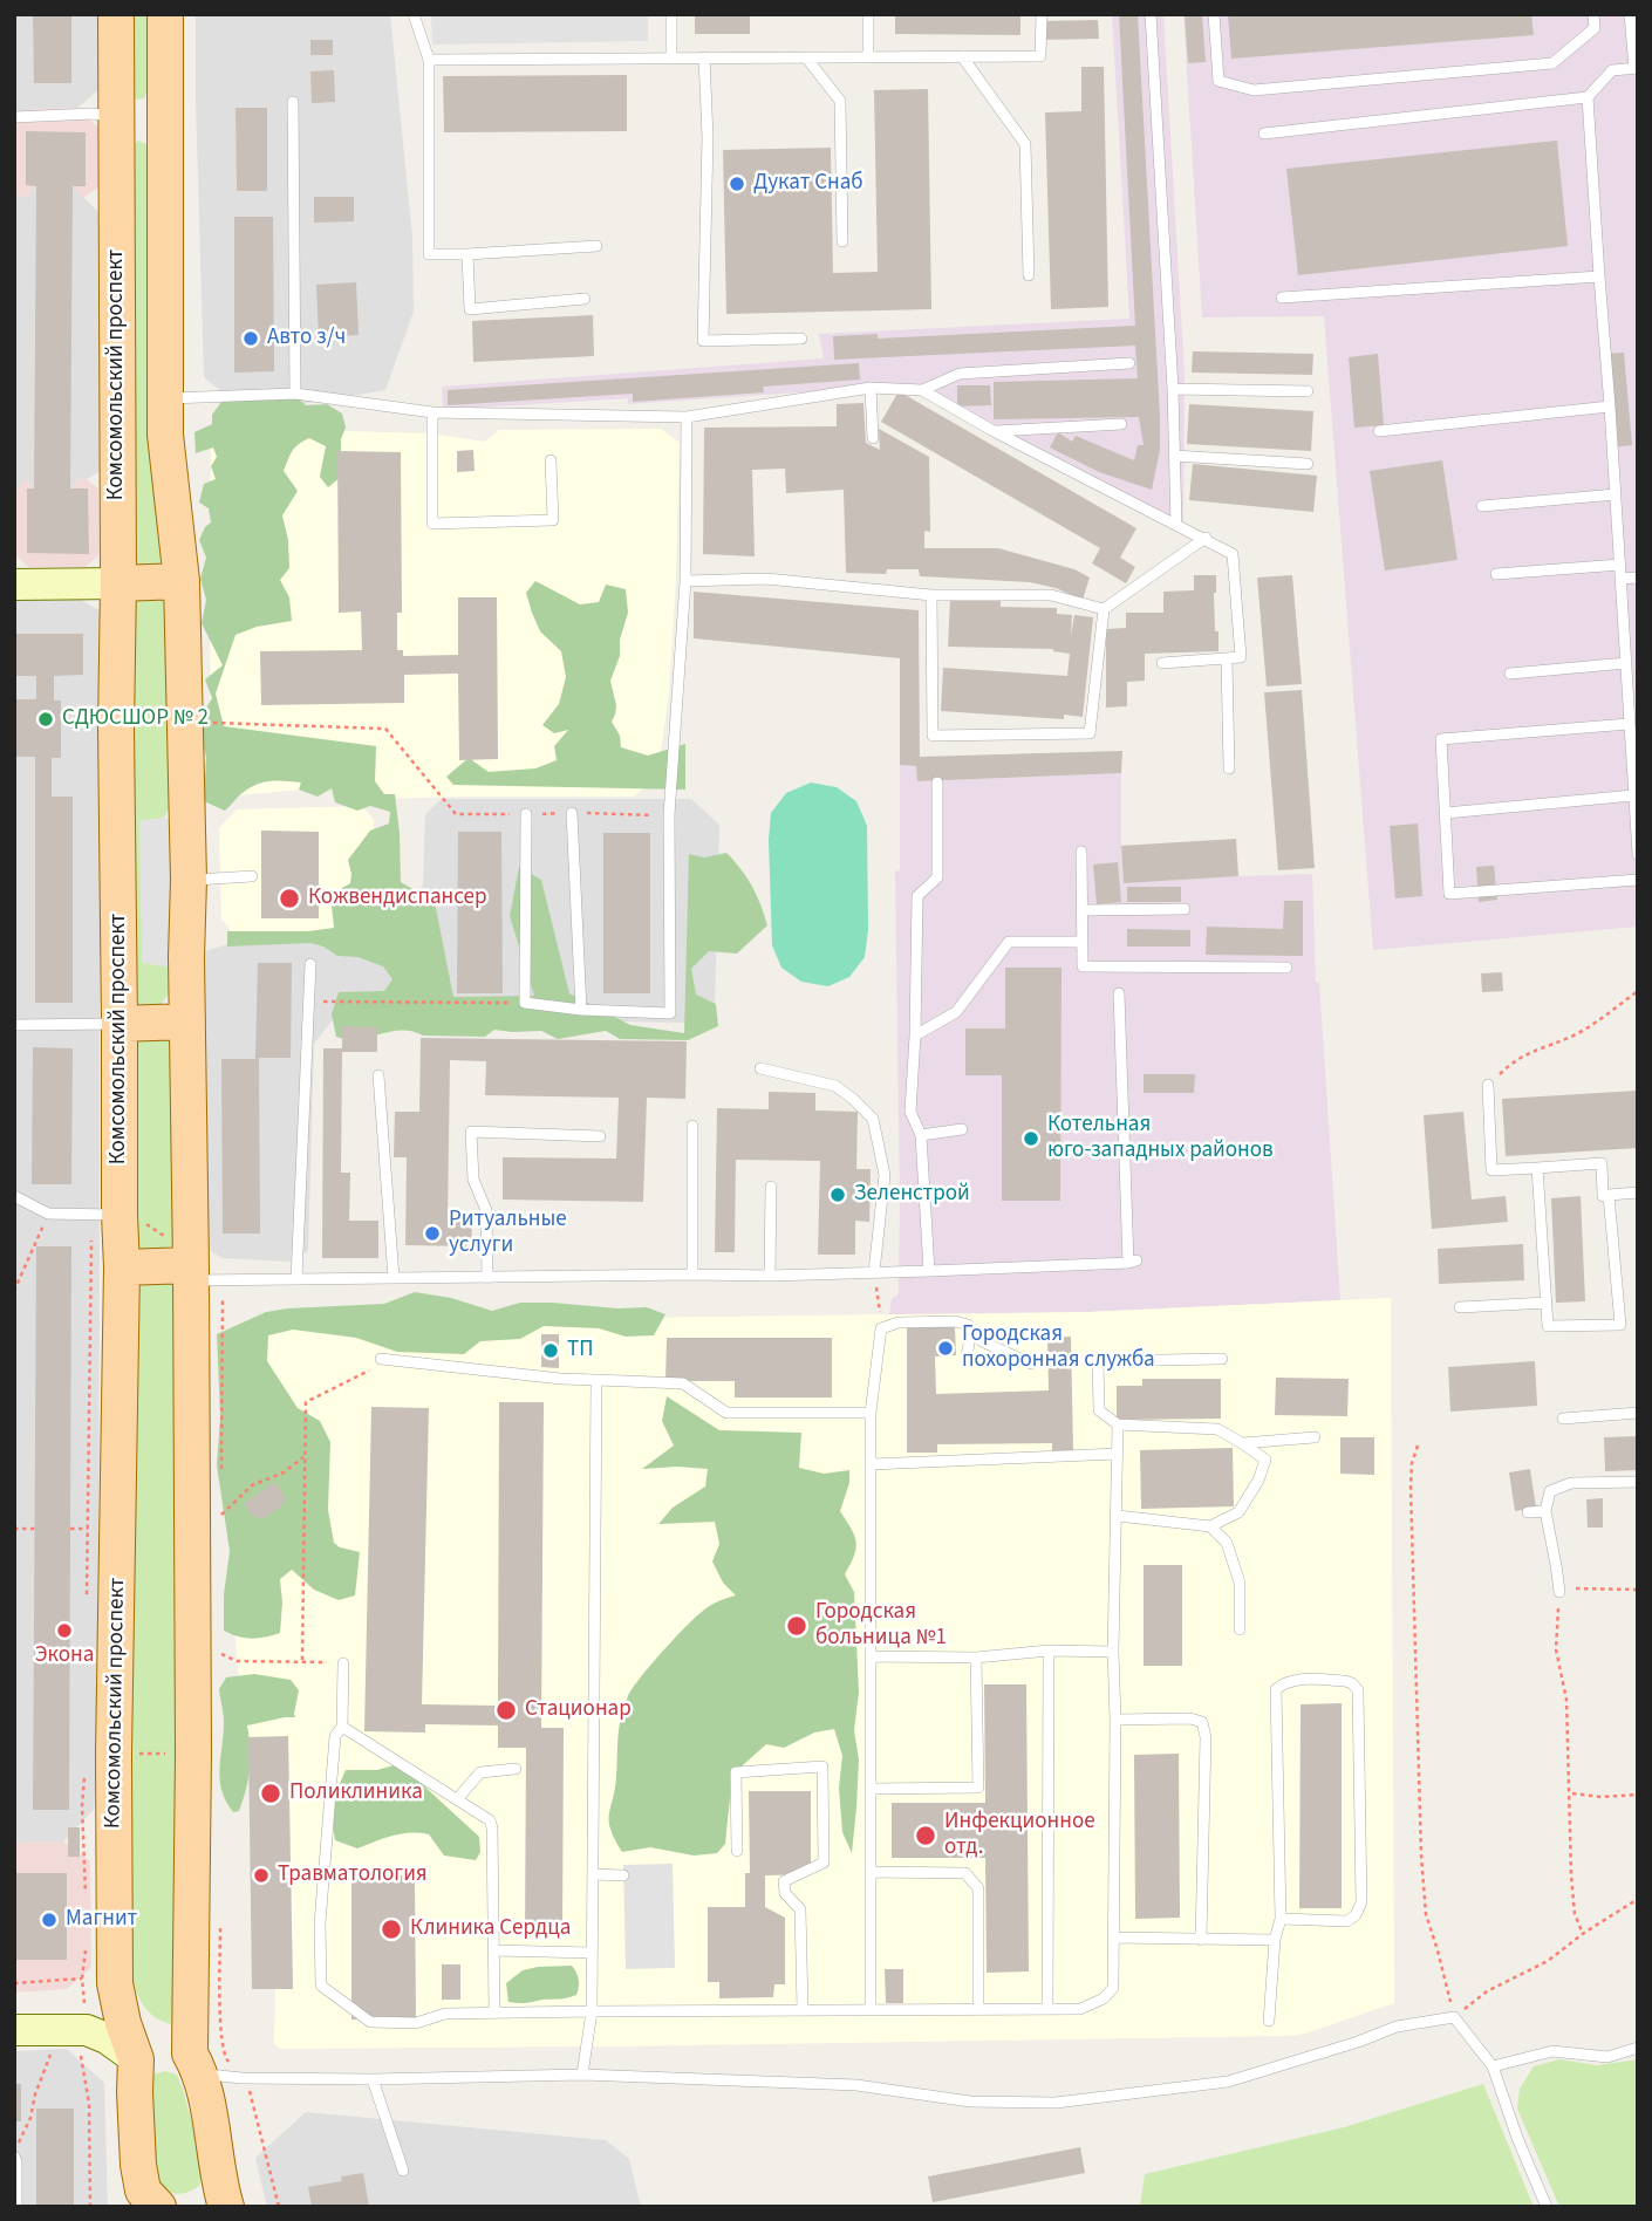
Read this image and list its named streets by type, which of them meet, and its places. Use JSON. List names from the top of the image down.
{
  "streets": {
    "main road": ["Комсомольский проспект"]
  },
  "places": [
    "Дукат Снаб",
    "Авто з/ч",
    "СДЮСШОР № 2",
    "Кожвендиспансер",
    "Котельная юго-западных районов",
    "Зеленстрой",
    "Ритуальные услуги",
    "Городская похоронная служба",
    "ТП",
    "Городская больница №1",
    "Экона",
    "Стационар",
    "Поликлиника",
    "Инфекционное отд.",
    "Травматология",
    "Магнит",
    "Клиника Сердца"
  ]
}
